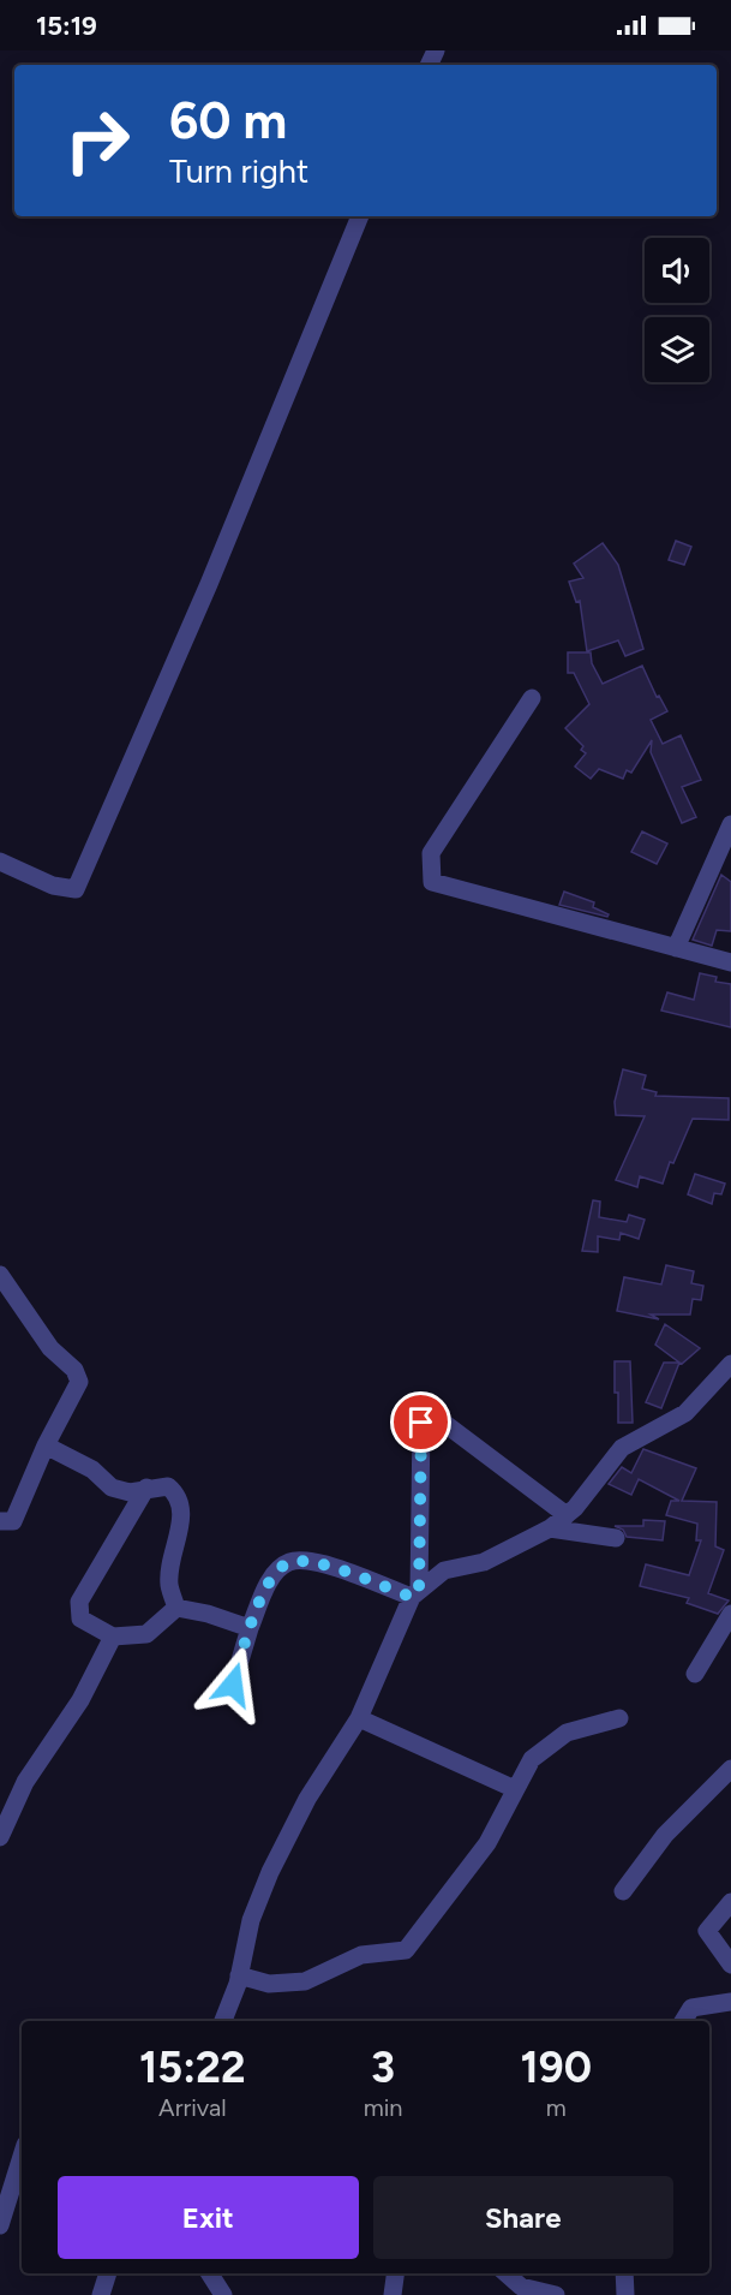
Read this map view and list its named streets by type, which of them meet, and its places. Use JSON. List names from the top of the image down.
{
  "page": {
    "status": "15:19",
    "turn": ["60 m", "Turn right"],
    "eta": [
      "15:22",
      "Arrival",
      "3",
      "min",
      "190",
      "m"
    ],
    "buttons": ["Exit", "Share"]
  }
}
